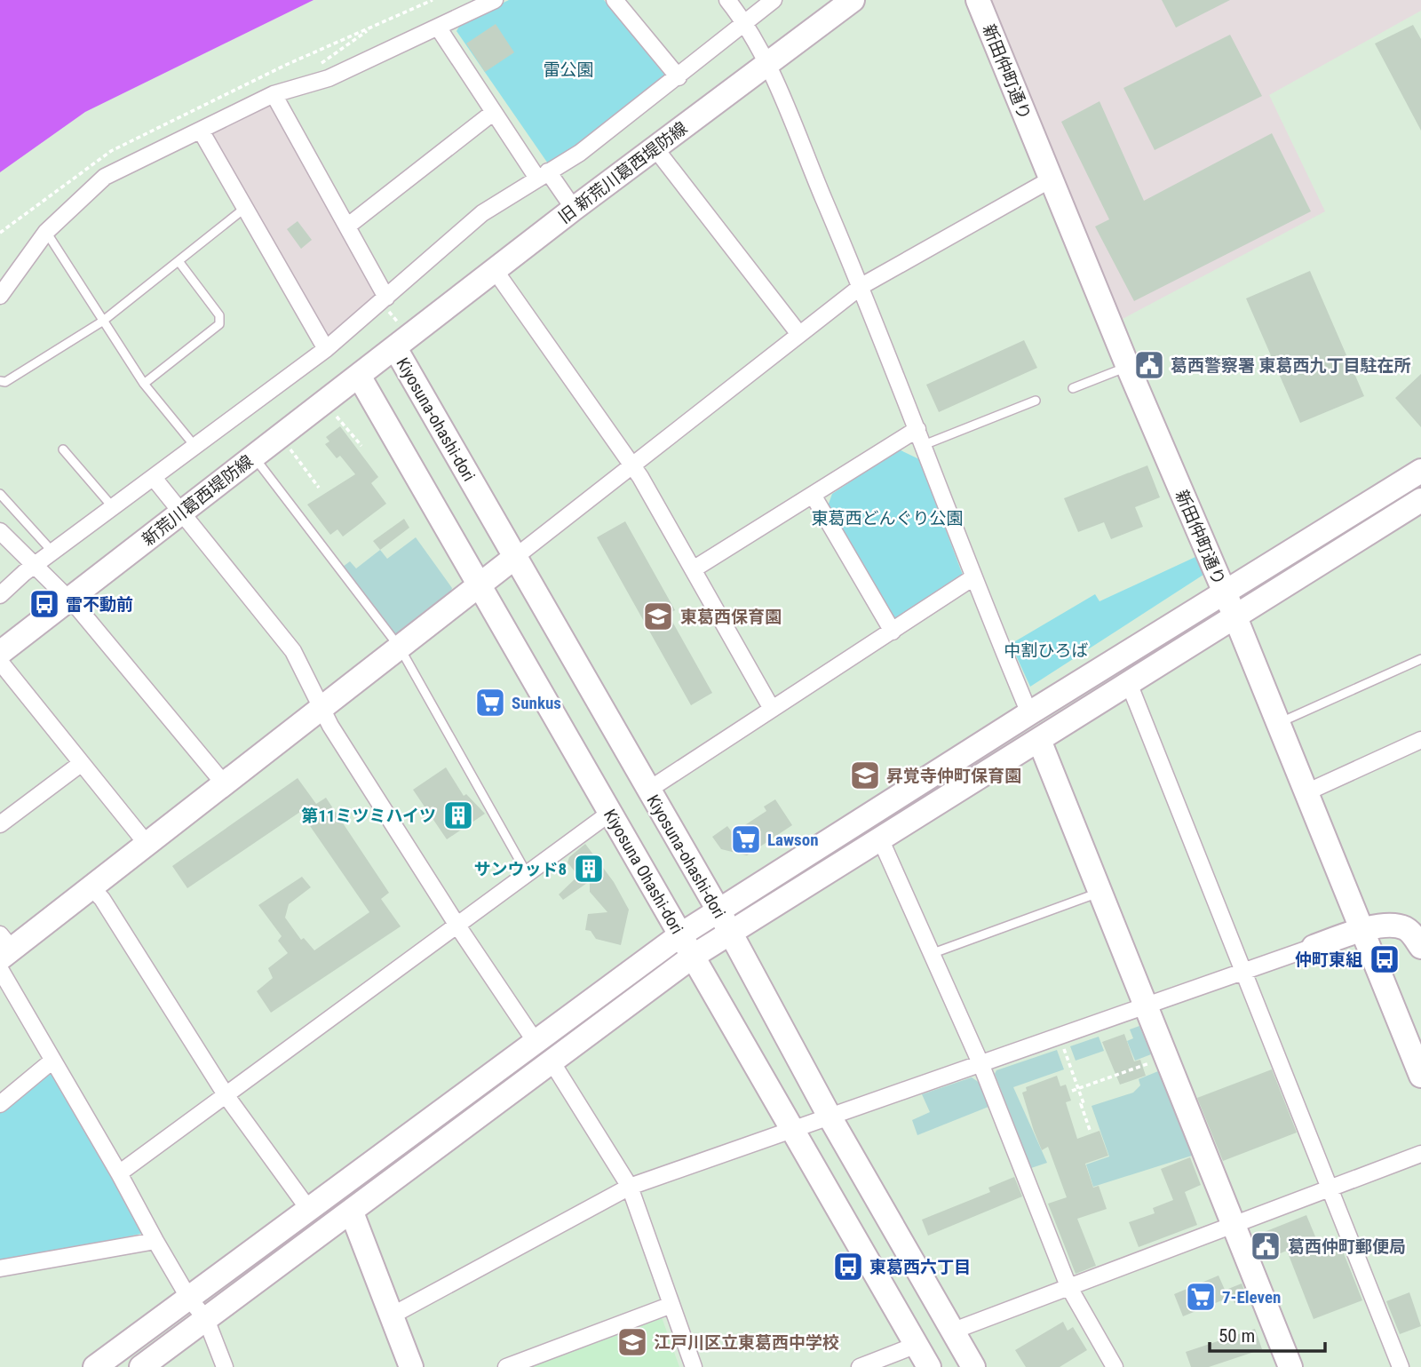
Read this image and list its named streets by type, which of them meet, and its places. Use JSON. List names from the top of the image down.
{
  "streets": {
    "street": [
      "新田仲町通り",
      "旧 新荒川葛西堤防線",
      "Kiyosuna-ohashi-dori",
      "新荒川葛西堤防線",
      "Kiyosuna Ohashi-dori"
    ]
  },
  "crossings": [
    ["旧 新荒川葛西堤防線", "Kiyosuna-ohashi-dori"],
    ["旧 新荒川葛西堤防線", "新荒川葛西堤防線"],
    ["Kiyosuna-ohashi-dori", "新荒川葛西堤防線"],
    ["新荒川葛西堤防線", "Kiyosuna Ohashi-dori"]
  ],
  "parks": ["雷公園", "東葛西どんぐり公園", "中割ひろば"],
  "places": {
    "public building": ["葛西警察署 東葛西九丁目駐在所", "葛西仲町郵便局"],
    "bus stop": ["雷不動前", "仲町東組", "東葛西六丁目"],
    "school or university": ["東葛西保育園", "昇覚寺仲町保育園", "江戸川区立東葛西中学校"],
    "supermarket": ["Sunkus", "Lawson", "7-Eleven"],
    "building": ["第11ミツミハイツ", "サンウッド8"]
  },
  "scale_bar": "50 m"
}
